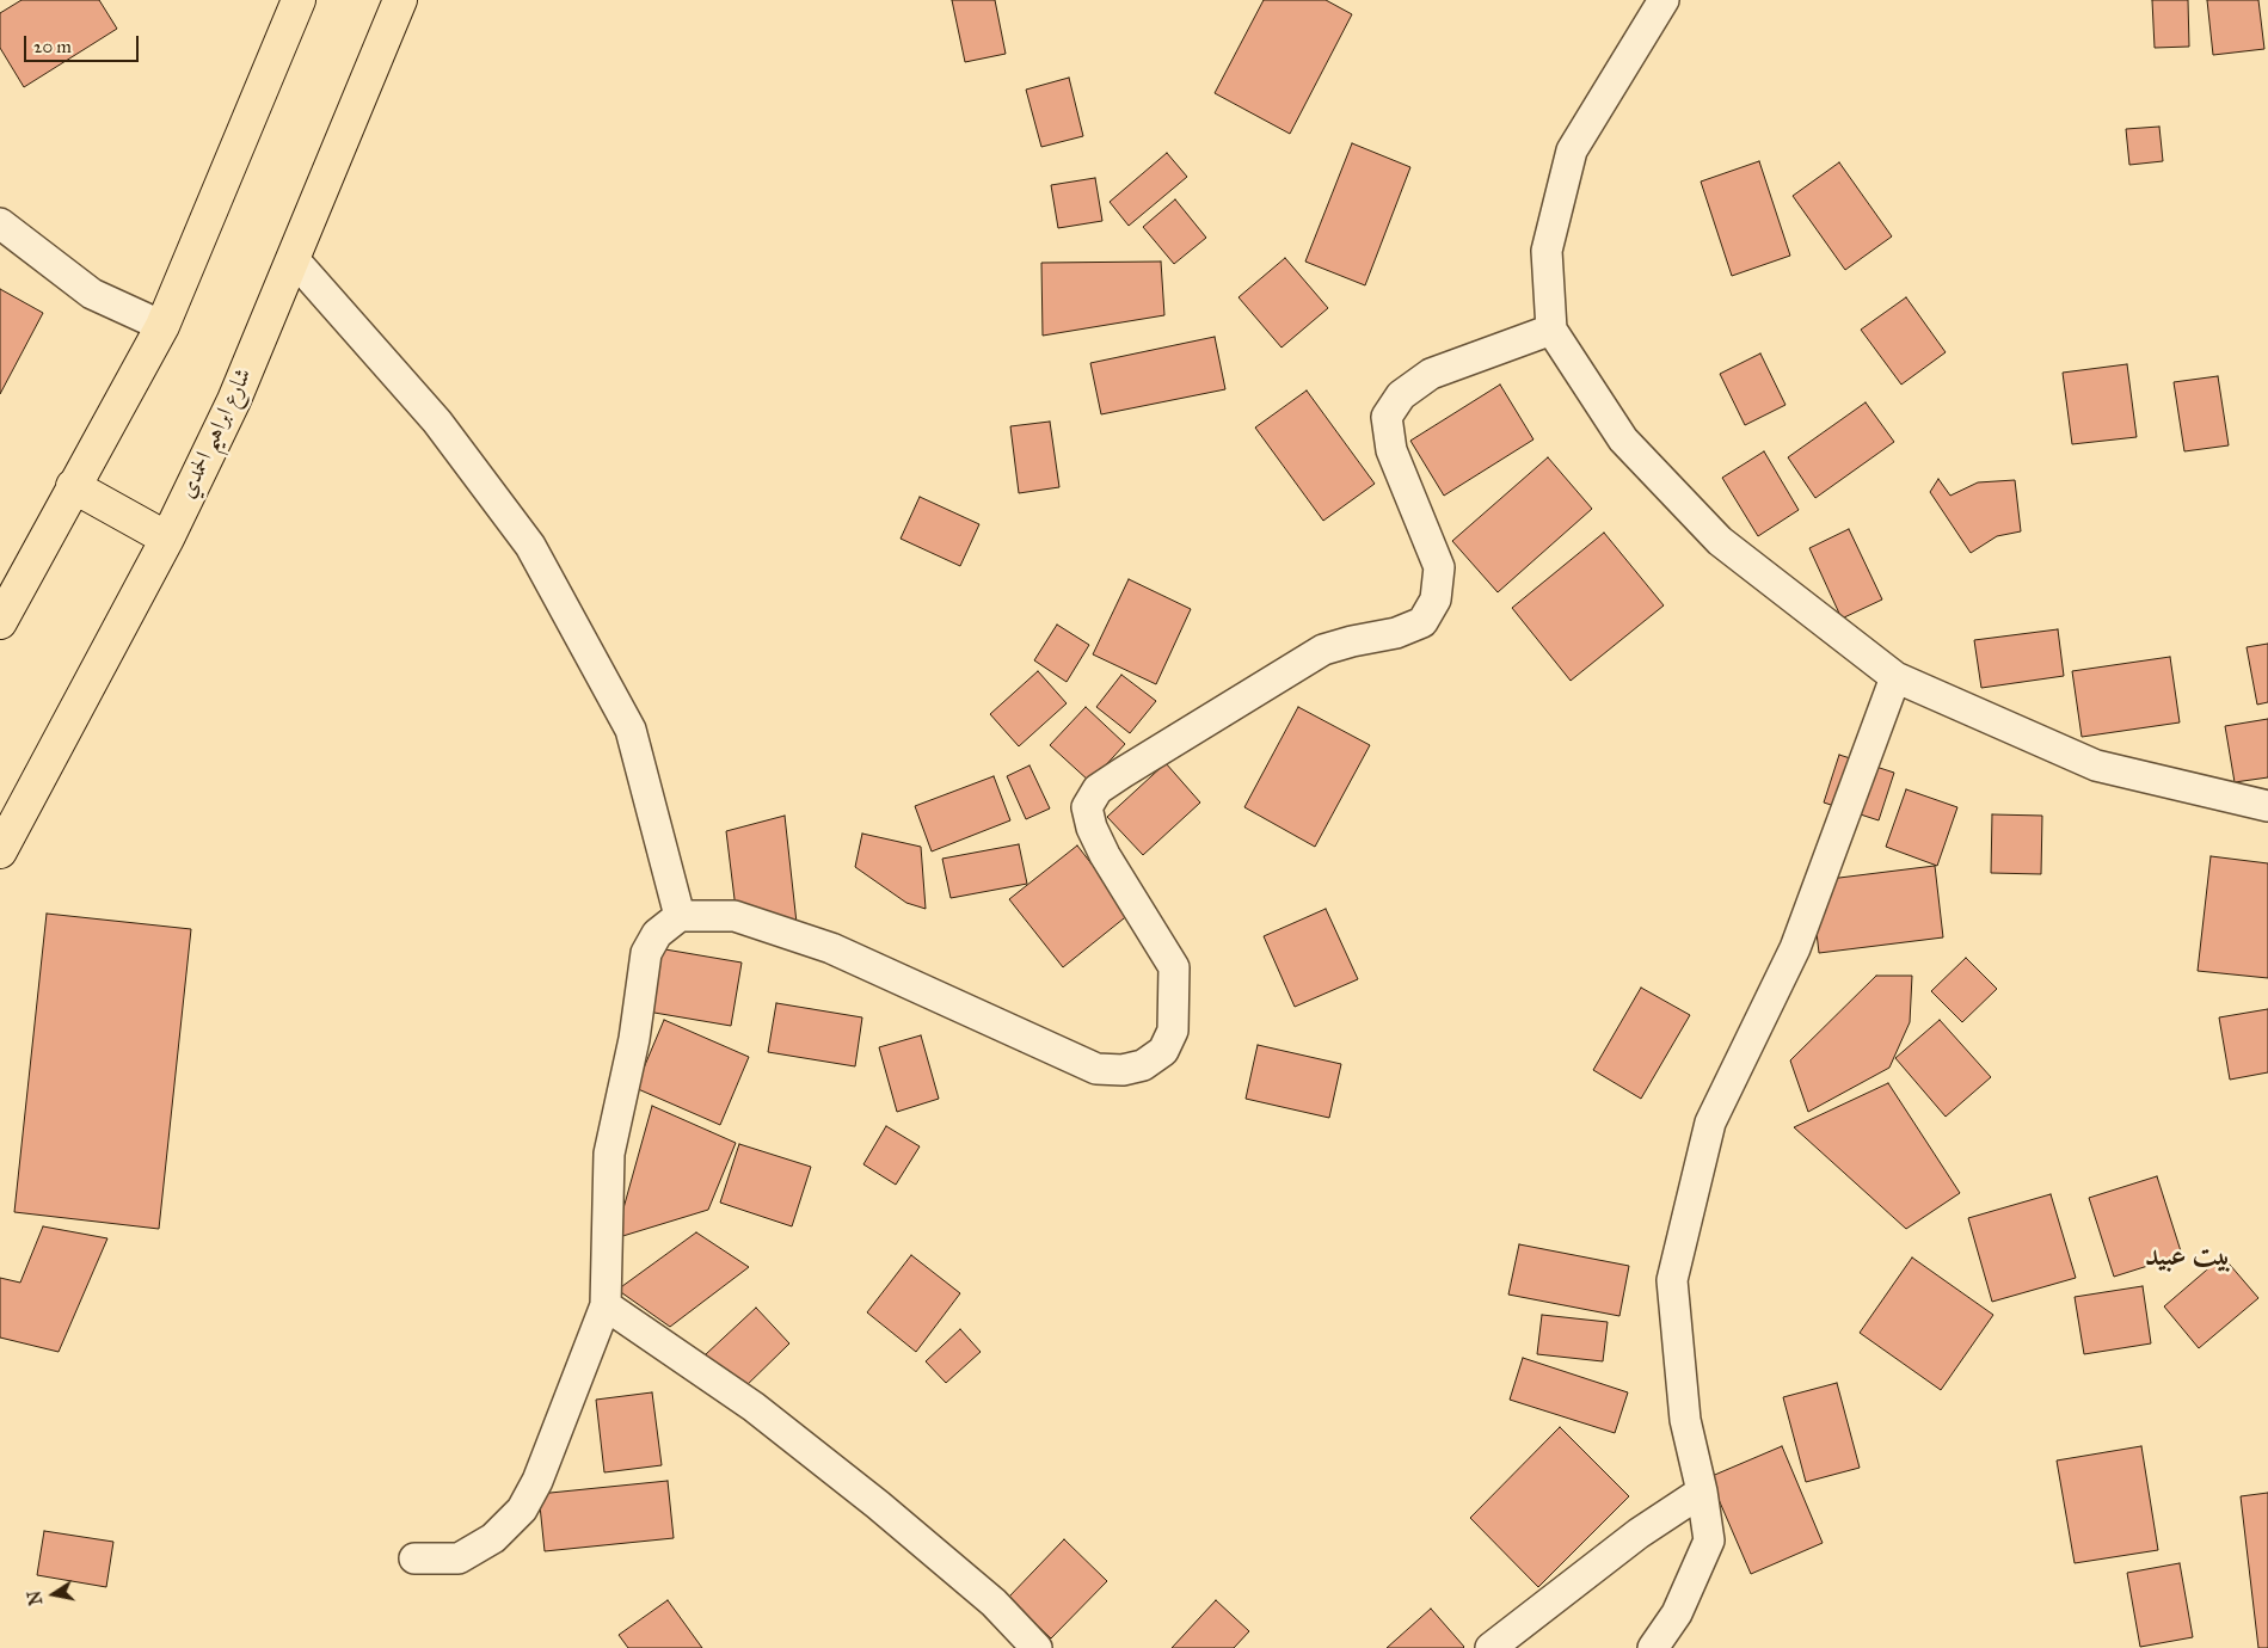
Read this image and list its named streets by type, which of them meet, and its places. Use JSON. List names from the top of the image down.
{
  "streets": {
    "main road": ["شارع ابراهيم الحمدي"]
  },
  "districts": ["بيت عبيد"],
  "scale_bar": "20 m",
  "north": "left"
}
